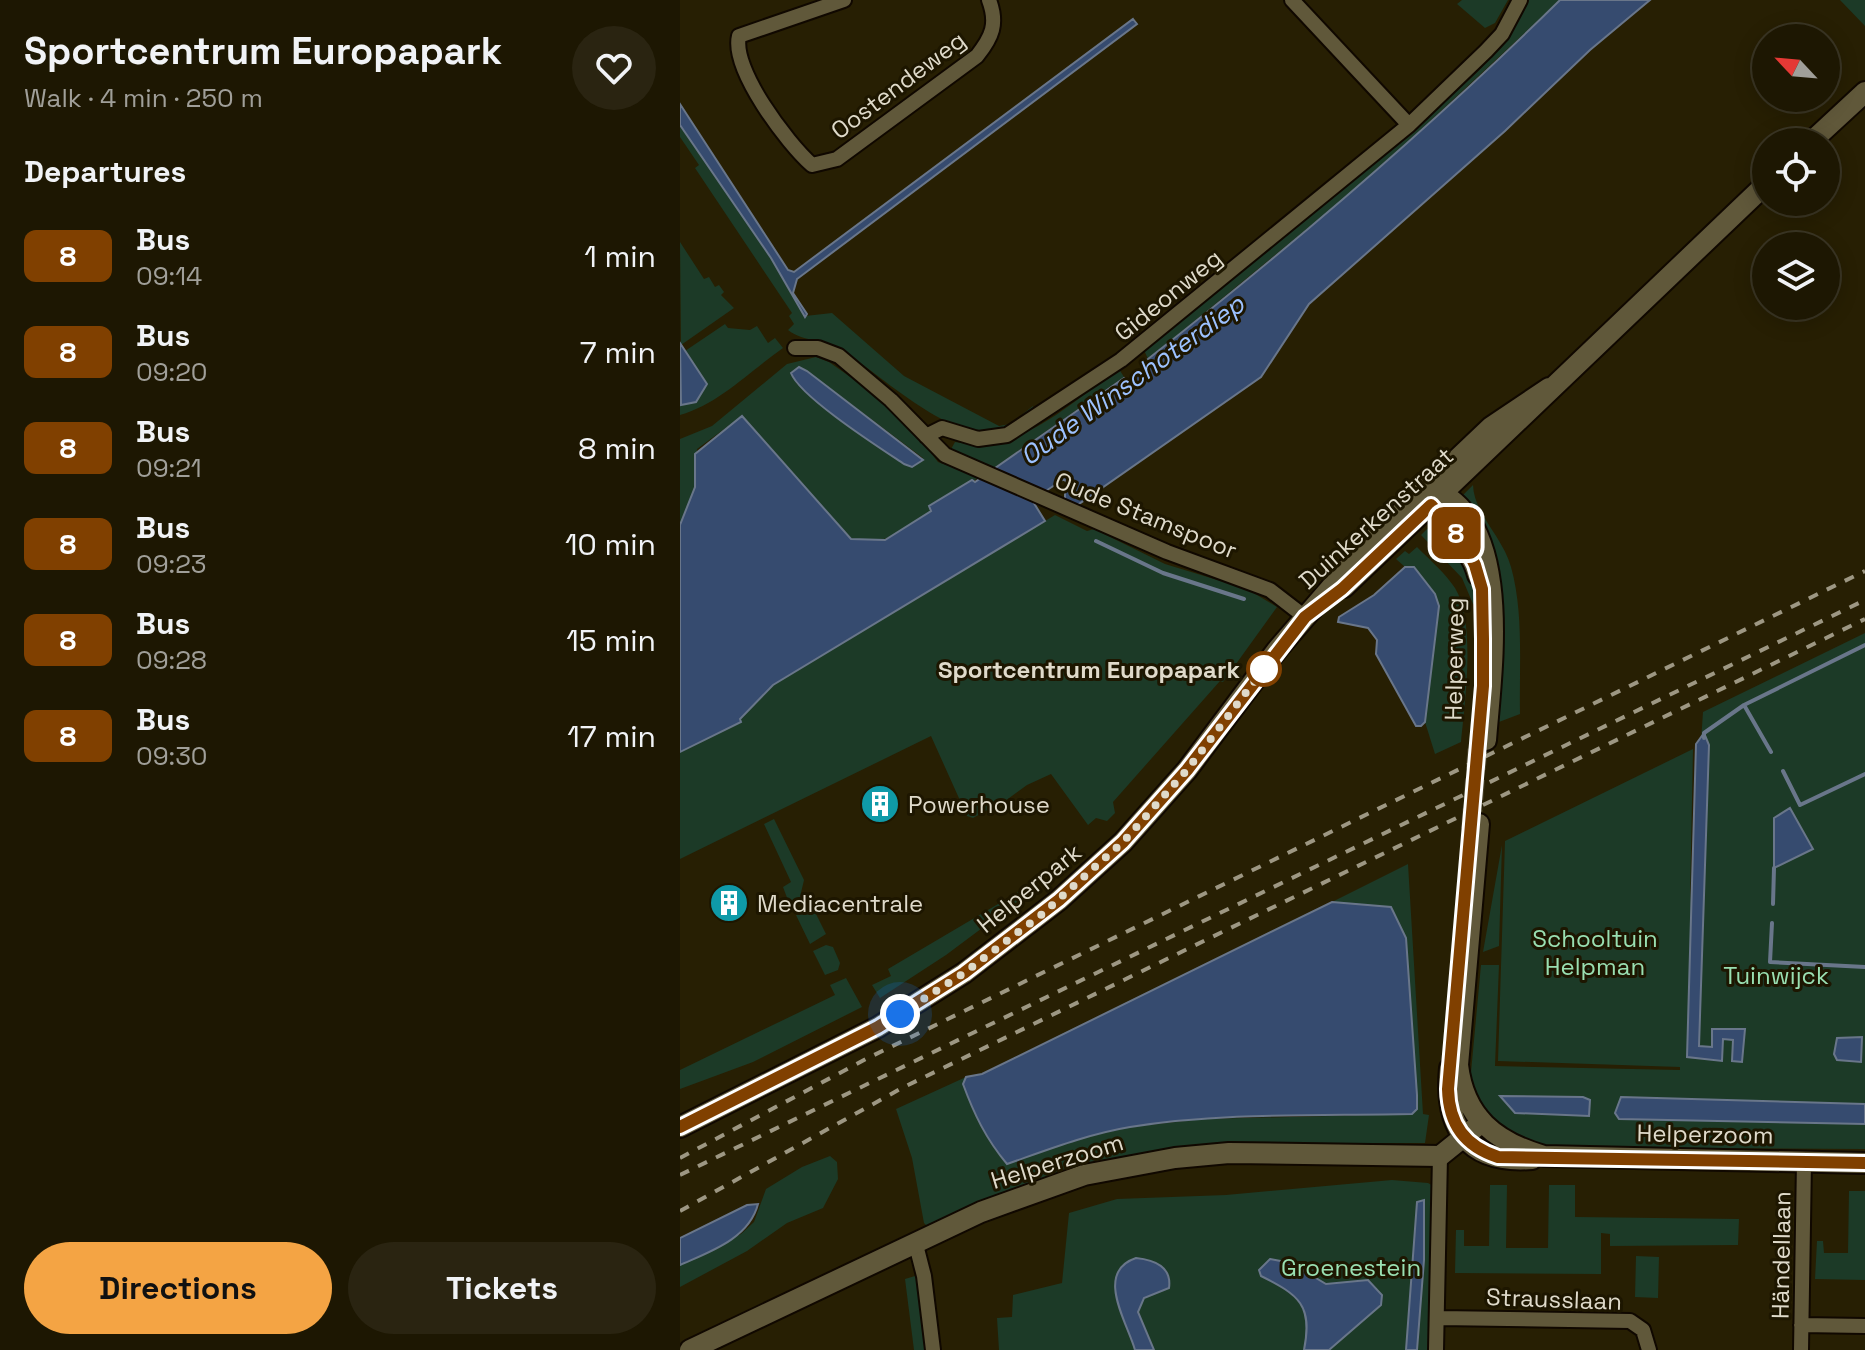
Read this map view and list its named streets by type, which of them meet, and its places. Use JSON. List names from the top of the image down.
{
  "streets": {
    "street": [
      "Oostendeweg",
      "Gideonweg",
      "Oude Stamspoor",
      "Duinkerkenstraat",
      "Helperweg",
      "Helperpark",
      "Helperzoom",
      "Händellaan",
      "Strausslaan"
    ]
  },
  "crossings": [
    ["Gideonweg", "Oude Stamspoor"],
    ["Oude Stamspoor", "Duinkerkenstraat"],
    ["Oude Stamspoor", "Helperpark"],
    ["Duinkerkenstraat", "Helperweg"],
    ["Duinkerkenstraat", "Helperpark"],
    ["Helperzoom", "Händellaan"]
  ],
  "water": ["Oude Winschoterdiep"],
  "parks": ["Schooltuin Helpman", "Tuinwijck", "Groenestein"],
  "places": {
    "other": ["Sportcentrum Europapark"],
    "building": ["Powerhouse", "Mediacentrale"]
  },
  "lines": ["bus line 8"],
  "north": "top left",
  "page": {
    "heading": [
      ["Sportcentrum Europapark", "Walk · 4 min · 250 m"],
      "Departures"
    ],
    "on_map": "8",
    "list": [
      {
        "mark": "8",
        "name": "Bus",
        "note": "09:14",
        "value": "1 min"
      },
      {
        "mark": "8",
        "name": "Bus",
        "note": "09:20",
        "value": "7 min"
      },
      {
        "mark": "8",
        "name": "Bus",
        "note": "09:21",
        "value": "8 min"
      },
      {
        "mark": "8",
        "name": "Bus",
        "note": "09:23",
        "value": "10 min"
      },
      {
        "mark": "8",
        "name": "Bus",
        "note": "09:28",
        "value": "15 min"
      },
      {
        "mark": "8",
        "name": "Bus",
        "note": "09:30",
        "value": "17 min"
      }
    ],
    "buttons": ["Directions", "Tickets"]
  }
}
